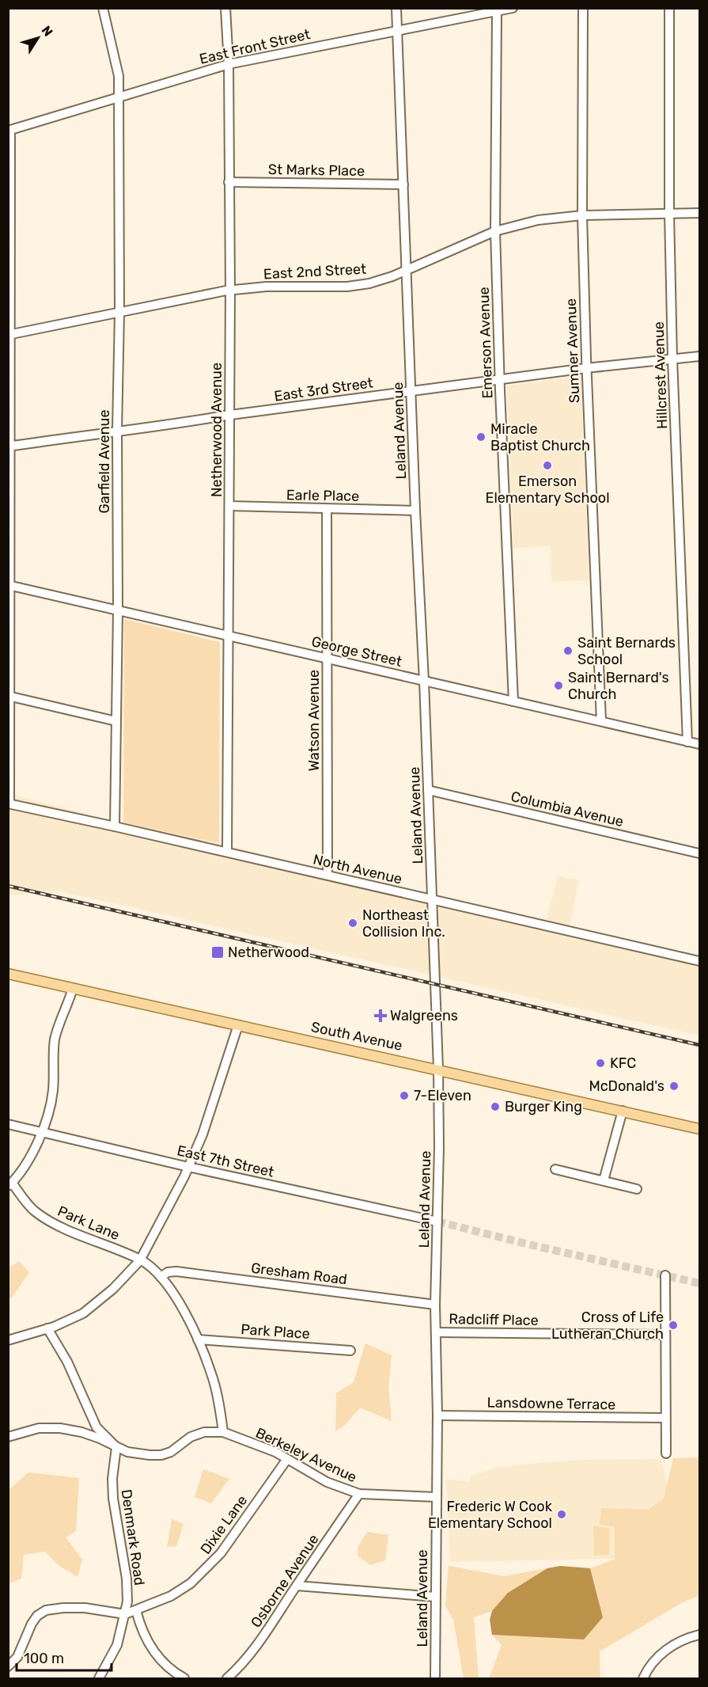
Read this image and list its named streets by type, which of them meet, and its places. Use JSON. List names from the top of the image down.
{
  "streets": {
    "main road": ["South Avenue"],
    "street": [
      "East Front Street",
      "St Marks Place",
      "East 2nd Street",
      "Emerson Avenue",
      "Sumner Avenue",
      "Hillcrest Avenue",
      "East 3rd Street",
      "Netherwood Avenue",
      "Leland Avenue",
      "Garfield Avenue",
      "Earle Place",
      "George Street",
      "Watson Avenue",
      "Columbia Avenue",
      "North Avenue",
      "East 7th Street",
      "Park Lane",
      "Gresham Road",
      "Radcliff Place",
      "Park Place",
      "Lansdowne Terrace",
      "Berkeley Avenue",
      "Dixie Lane",
      "Denmark Road",
      "Osborne Avenue"
    ]
  },
  "crossings": [
    ["East Front Street", "Emerson Avenue"],
    ["East Front Street", "Netherwood Avenue"],
    ["East Front Street", "Leland Avenue"],
    ["East Front Street", "Garfield Avenue"],
    ["St Marks Place", "Netherwood Avenue"],
    ["St Marks Place", "Leland Avenue"],
    ["East 2nd Street", "Emerson Avenue"],
    ["East 2nd Street", "Sumner Avenue"],
    ["East 2nd Street", "Hillcrest Avenue"],
    ["East 2nd Street", "Netherwood Avenue"],
    ["East 2nd Street", "Leland Avenue"],
    ["East 2nd Street", "Garfield Avenue"],
    ["Emerson Avenue", "East 3rd Street"],
    ["Emerson Avenue", "George Street"],
    ["Sumner Avenue", "East 3rd Street"],
    ["Sumner Avenue", "George Street"],
    ["Hillcrest Avenue", "East 3rd Street"],
    ["Hillcrest Avenue", "George Street"],
    ["East 3rd Street", "Netherwood Avenue"],
    ["East 3rd Street", "Leland Avenue"],
    ["East 3rd Street", "Garfield Avenue"],
    ["Netherwood Avenue", "Earle Place"],
    ["Netherwood Avenue", "George Street"],
    ["Netherwood Avenue", "North Avenue"],
    ["Leland Avenue", "Earle Place"],
    ["Leland Avenue", "George Street"],
    ["Leland Avenue", "Columbia Avenue"],
    ["Leland Avenue", "North Avenue"],
    ["Leland Avenue", "South Avenue"],
    ["Leland Avenue", "East 7th Street"],
    ["Leland Avenue", "Gresham Road"],
    ["Leland Avenue", "Radcliff Place"],
    ["Leland Avenue", "Lansdowne Terrace"],
    ["Leland Avenue", "Berkeley Avenue"],
    ["Garfield Avenue", "George Street"],
    ["Garfield Avenue", "North Avenue"],
    ["Earle Place", "Watson Avenue"],
    ["George Street", "Watson Avenue"],
    ["Watson Avenue", "North Avenue"],
    ["Park Lane", "Gresham Road"],
    ["Park Lane", "Park Place"],
    ["Park Lane", "Berkeley Avenue"],
    ["Berkeley Avenue", "Dixie Lane"],
    ["Berkeley Avenue", "Denmark Road"],
    ["Berkeley Avenue", "Osborne Avenue"],
    ["Dixie Lane", "Denmark Road"]
  ],
  "places": {
    "other": [
      "Miracle Baptist Church",
      "Emerson Elementary School",
      "Saint Bernards School",
      "Saint Bernard's Church",
      "Northeast Collision Inc.",
      "KFC",
      "McDonald's",
      "7-Eleven",
      "Burger King",
      "Cross of Life Lutheran Church",
      "Frederic W Cook Elementary School"
    ],
    "transit": ["Netherwood"],
    "health": ["Walgreens"]
  },
  "scale_bar": "100 m",
  "north": "top right"
}
